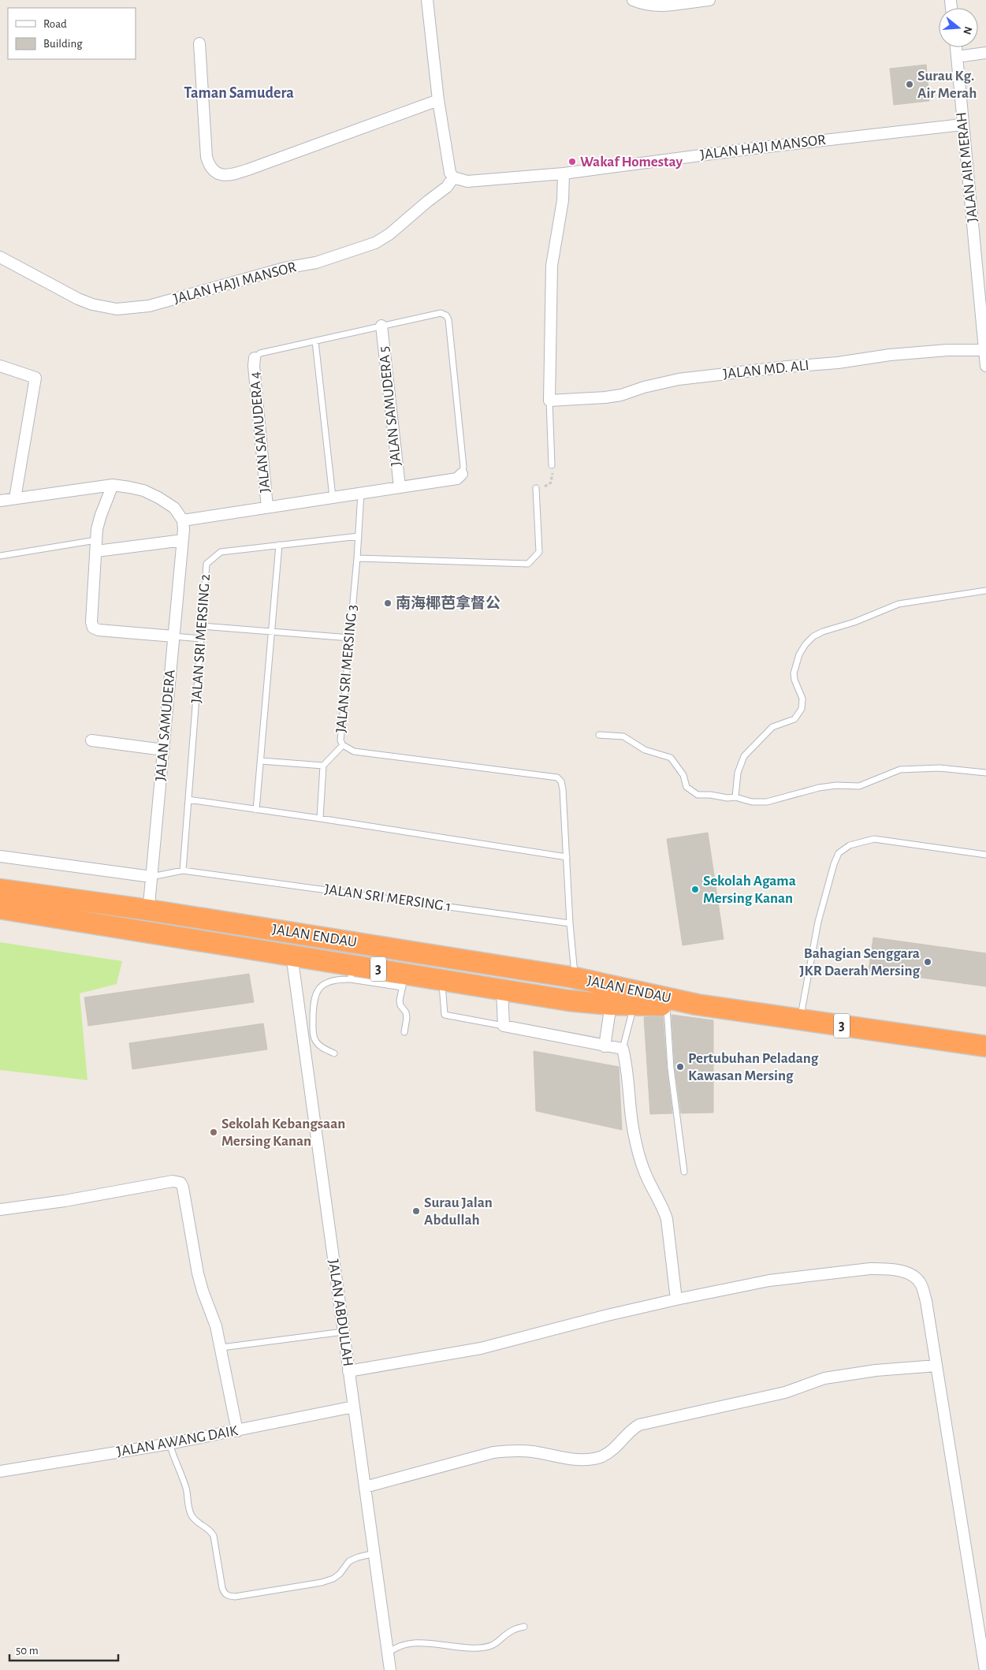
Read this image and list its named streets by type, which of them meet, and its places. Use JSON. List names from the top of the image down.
{
  "streets": {
    "highway": ["JALAN ENDAU", "3"],
    "street": [
      "JALAN HAJI MANSOR",
      "JALAN AIR MERAH",
      "JALAN MD. ALI",
      "JALAN SAMUDERA 5",
      "JALAN SAMUDERA 4",
      "JALAN SAMUDERA",
      "JALAN ABDULLAH",
      "JALAN AWANG DAIK"
    ],
    "lane": ["JALAN SRI MERSING 2", "JALAN SRI MERSING 3", "JALAN SRI MERSING 1"]
  },
  "crossings": [
    ["JALAN HAJI MANSOR", "JALAN AIR MERAH"],
    ["JALAN AIR MERAH", "JALAN MD. ALI"],
    ["JALAN SRI MERSING 2", "JALAN SRI MERSING 3"],
    ["JALAN SRI MERSING 2", "JALAN SRI MERSING 1"],
    ["JALAN SAMUDERA", "JALAN SRI MERSING 1"],
    ["JALAN SAMUDERA", "JALAN ENDAU"],
    ["JALAN ENDAU", "JALAN ABDULLAH"],
    ["JALAN ABDULLAH", "JALAN AWANG DAIK"]
  ],
  "districts": ["Taman Samudera"],
  "places": [
    "Surau Kg. Air Merah",
    "Wakaf Homestay",
    "南海椰芭拿督公",
    "Sekolah Agama Mersing Kanan",
    "Bahagian Senggara JKR Daerah Mersing",
    "Pertubuhan Peladang Kawasan Mersing",
    "Sekolah Kebangsaan Mersing Kanan",
    "Surau Jalan Abdullah"
  ],
  "legend": ["Road", "Building"],
  "scale_bar": "50 m",
  "north": "right"
}
